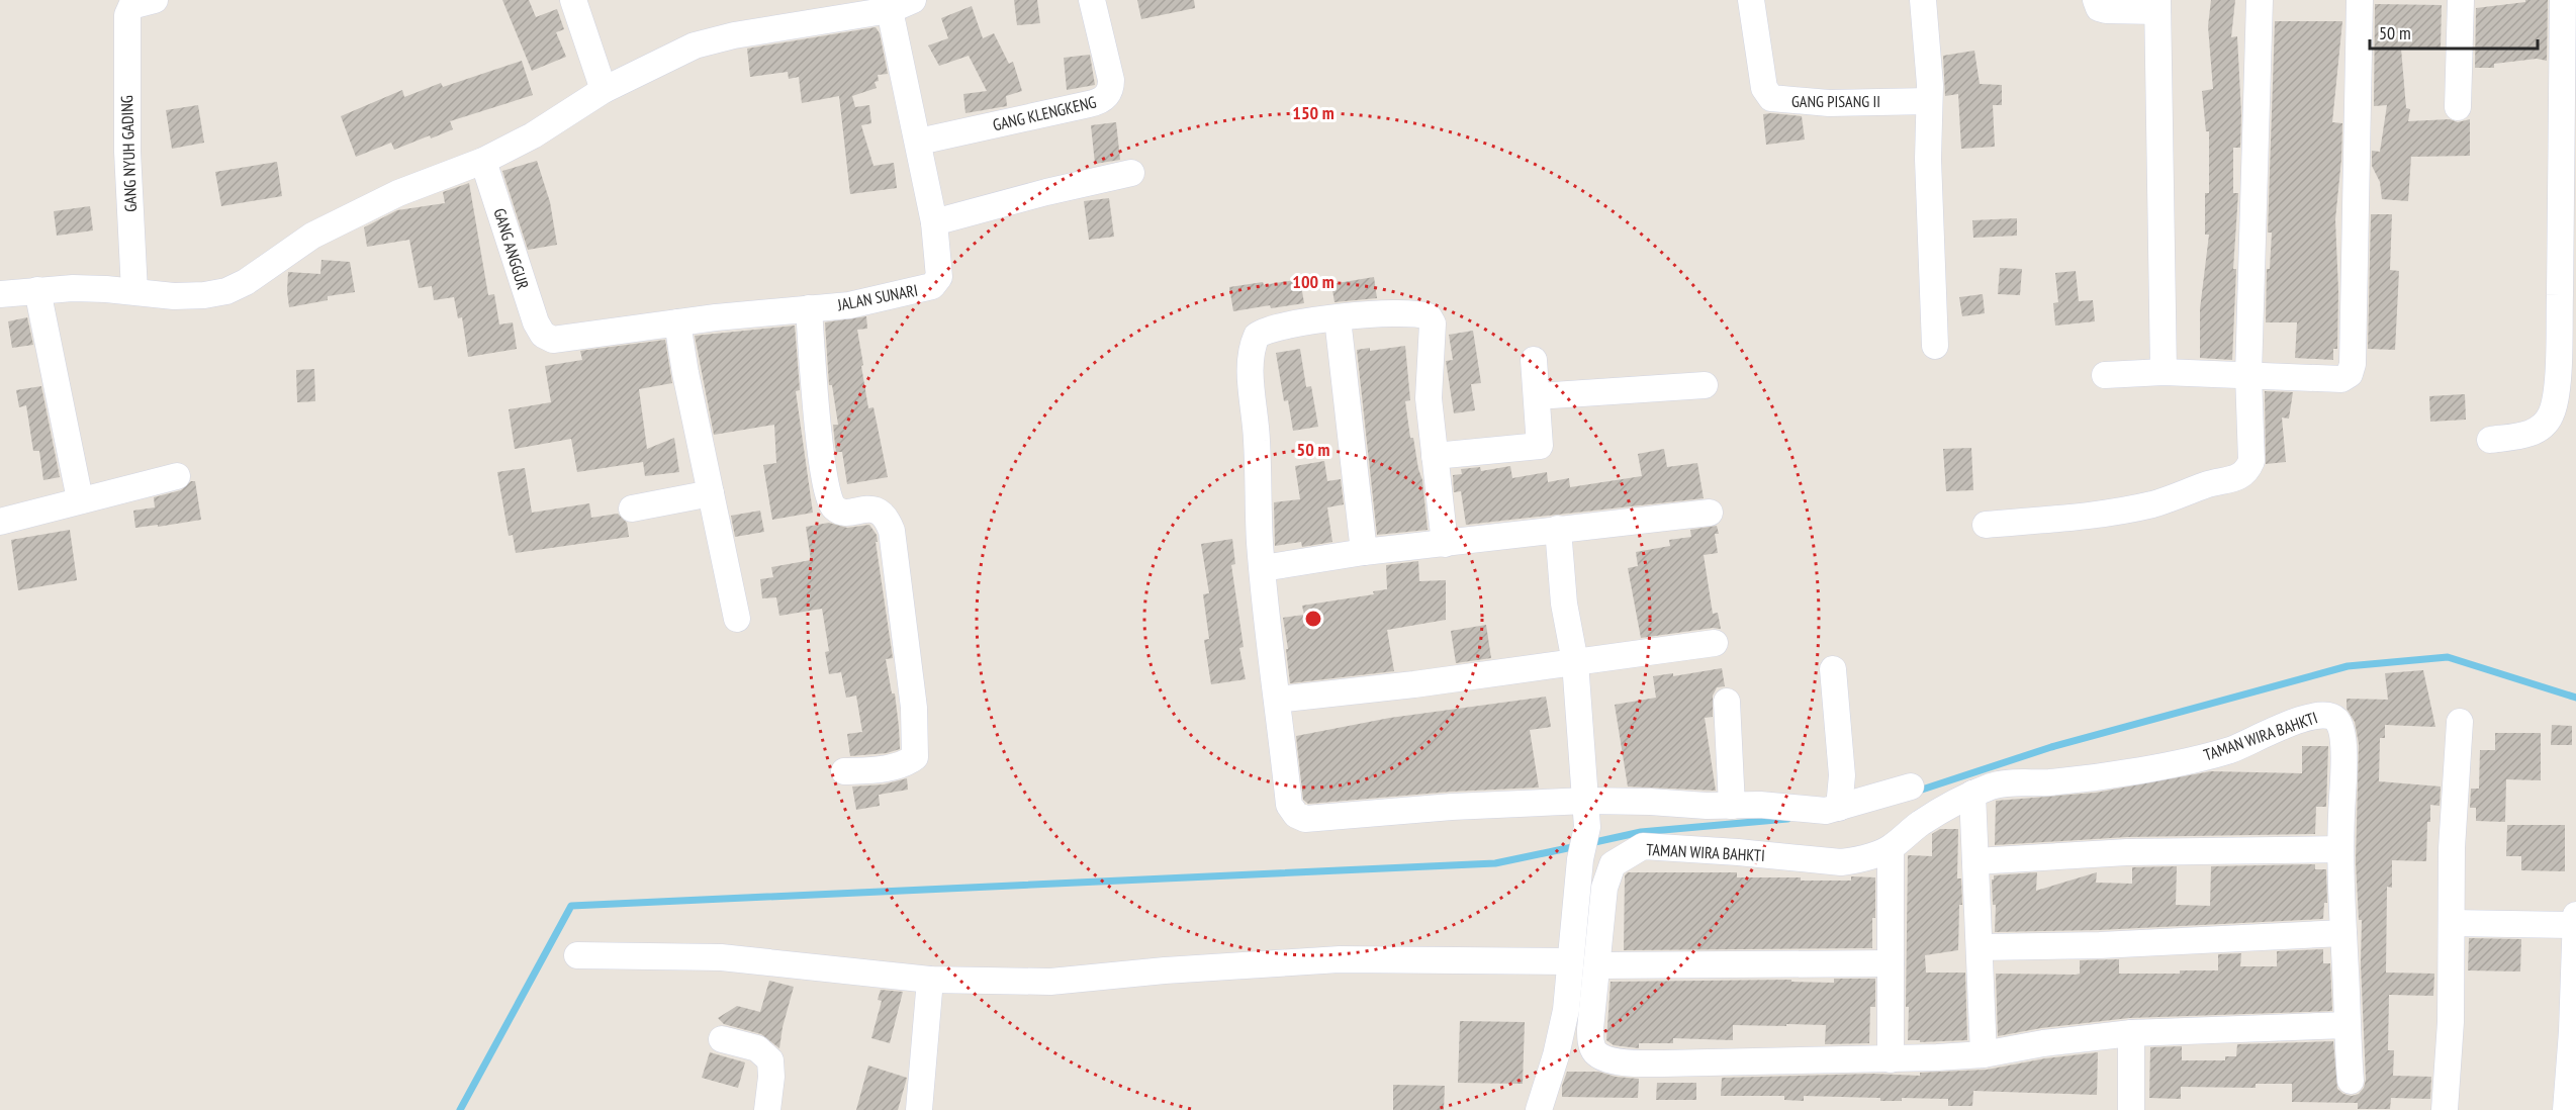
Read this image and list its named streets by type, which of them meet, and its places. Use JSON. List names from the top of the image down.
{
  "streets": {
    "street": [
      "GANG PISANG II",
      "GANG KLENGKENG",
      "GANG NYUH GADING",
      "GANG ANGGUR",
      "JALAN SUNARI",
      "TAMAN WIRA BAHKTI"
    ]
  },
  "crossings": [
    ["GANG KLENGKENG", "JALAN SUNARI"],
    ["GANG ANGGUR", "JALAN SUNARI"]
  ],
  "scale_bar": "50 m",
  "rings": ["150 m", "100 m", "50 m"]
}
